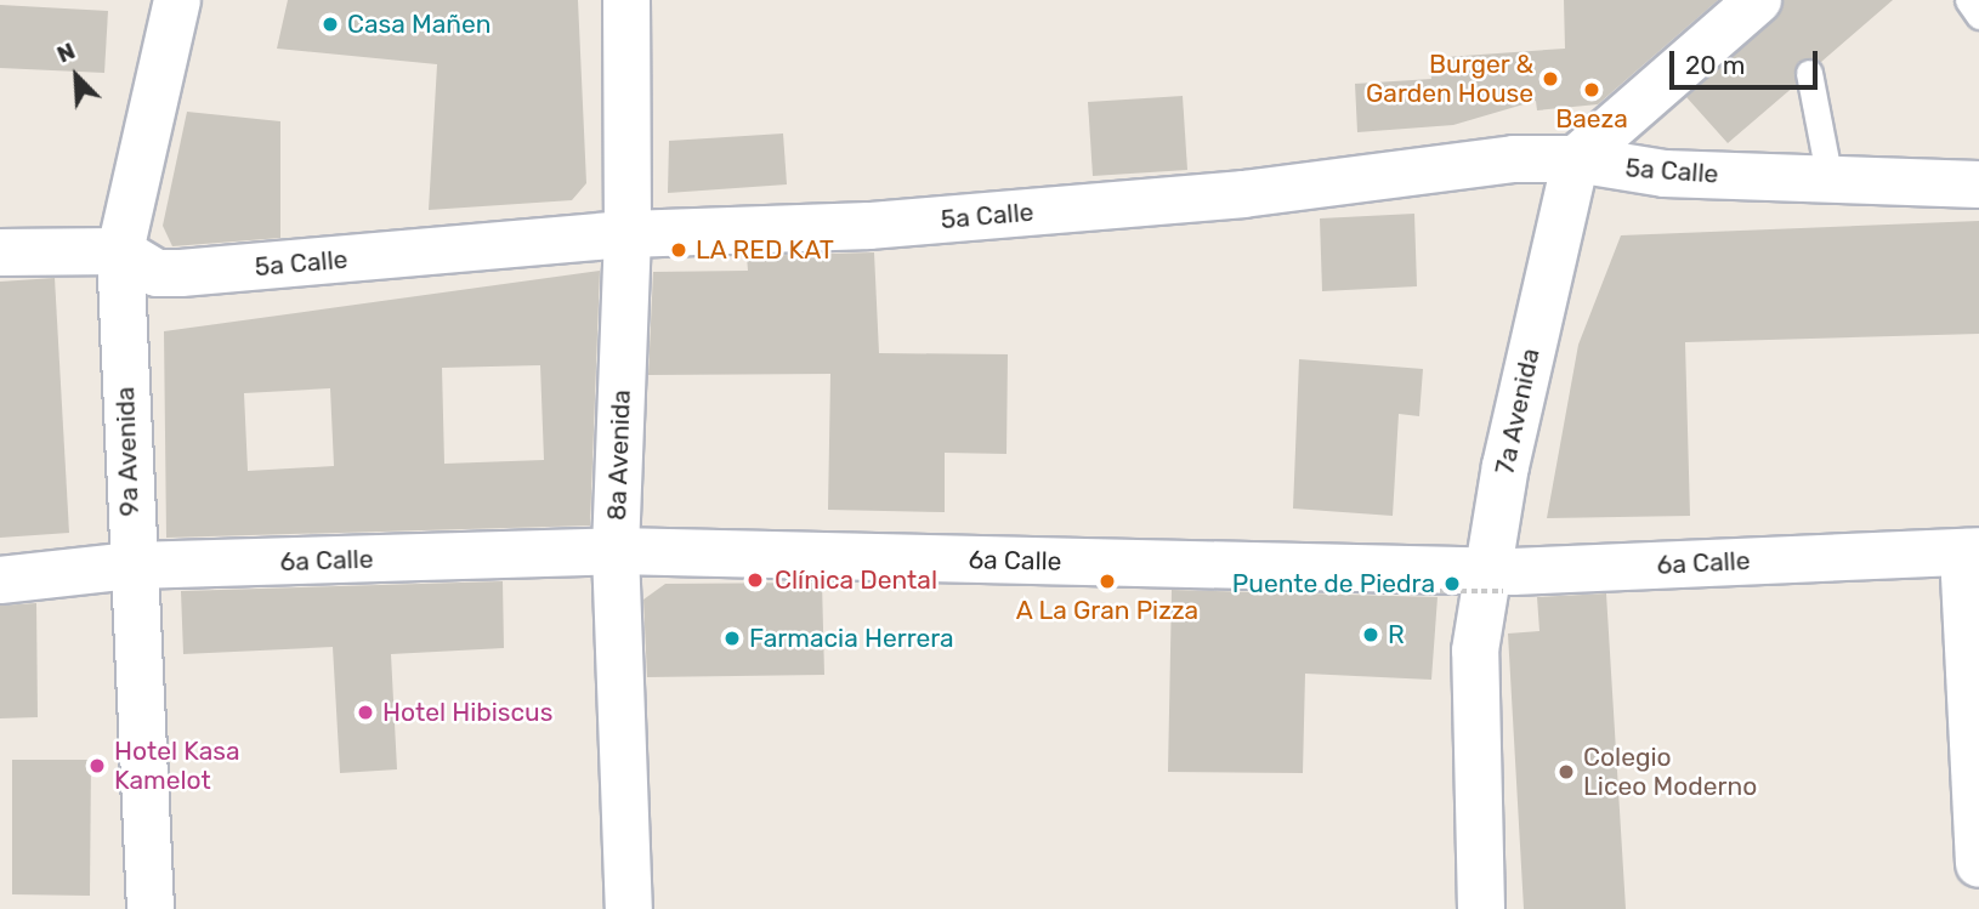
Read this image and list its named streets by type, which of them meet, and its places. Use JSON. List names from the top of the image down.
{
  "streets": {
    "street": [
      "5a Calle",
      "7a Avenida",
      "9a Avenida",
      "8a Avenida",
      "6a Calle"
    ]
  },
  "crossings": [
    ["5a Calle", "7a Avenida"],
    ["5a Calle", "9a Avenida"],
    ["5a Calle", "8a Avenida"],
    ["7a Avenida", "6a Calle"],
    ["9a Avenida", "6a Calle"],
    ["8a Avenida", "6a Calle"]
  ],
  "places": [
    "Casa Mañen",
    "Burger & Garden House",
    "Baeza",
    "LA RED KAT",
    "Clínica Dental",
    "A La Gran Pizza",
    "Puente de Piedra",
    "R",
    "Farmacia Herrera",
    "Hotel Hibiscus",
    "Hotel Kasa Kamelot",
    "Colegio Liceo Moderno"
  ],
  "scale_bar": "20 m",
  "north": "top left"
}
